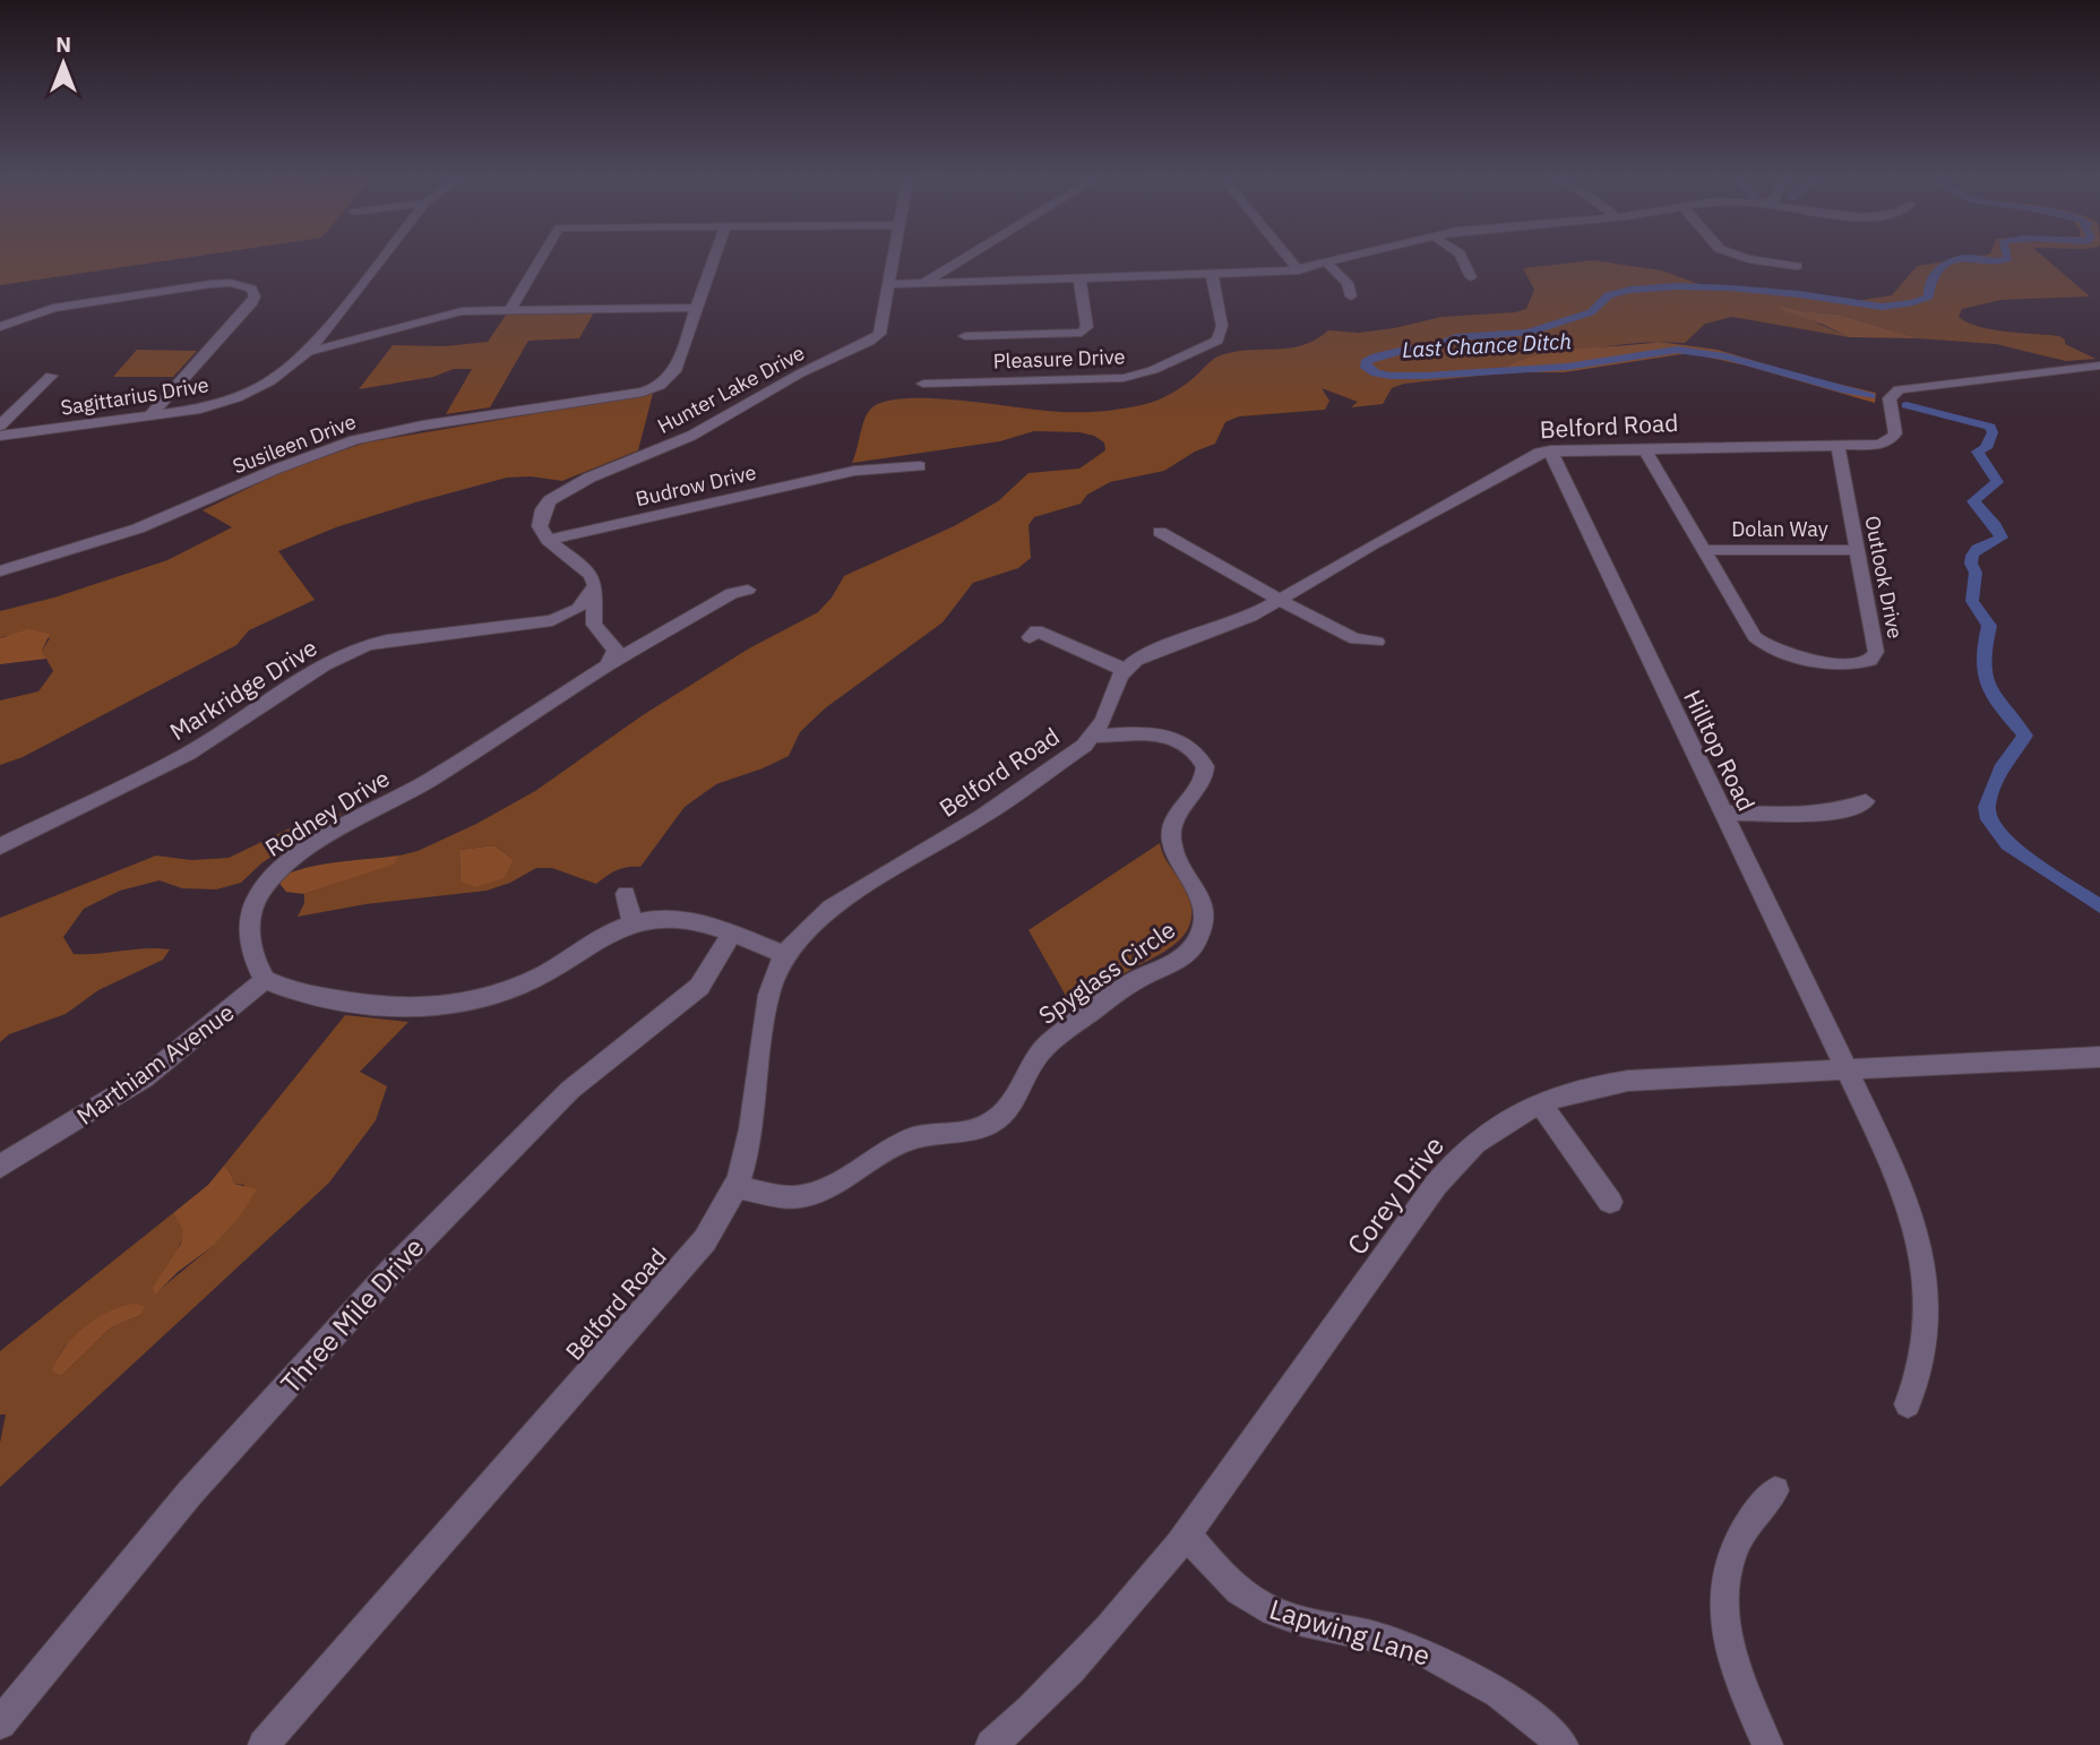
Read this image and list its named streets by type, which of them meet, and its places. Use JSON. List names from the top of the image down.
{
  "streets": {
    "street": [
      "Pleasure Drive",
      "Hunter Lake Drive",
      "Sagittarius Drive",
      "Belford Road",
      "Susileen Drive",
      "Budrow Drive",
      "Dolan Way",
      "Outlook Drive",
      "Markridge Drive",
      "Hilltop Road",
      "Rodney Drive",
      "Spyglass Circle",
      "Marthiam Avenue",
      "Corey Drive",
      "Three Mile Drive",
      "Lapwing Lane"
    ]
  },
  "crossings": [
    ["Hunter Lake Drive", "Budrow Drive"],
    ["Belford Road", "Outlook Drive"],
    ["Belford Road", "Hilltop Road"],
    ["Belford Road", "Spyglass Circle"],
    ["Dolan Way", "Outlook Drive"],
    ["Hilltop Road", "Corey Drive"],
    ["Rodney Drive", "Marthiam Avenue"],
    ["Corey Drive", "Lapwing Lane"]
  ],
  "water": ["Last Chance Ditch"],
  "north": "top"
}
